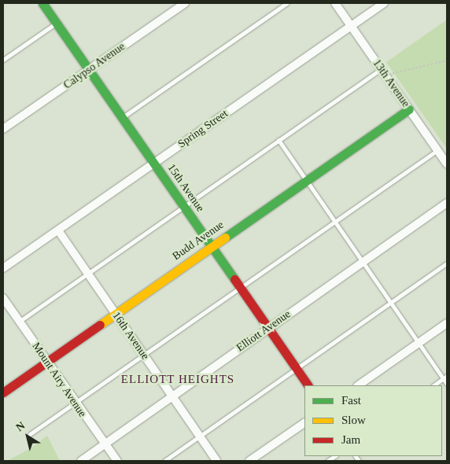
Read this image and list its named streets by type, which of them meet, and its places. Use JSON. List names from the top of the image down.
{
  "streets": {
    "street": [
      "Calypso Avenue",
      "13th Avenue",
      "Spring Street",
      "15th Avenue",
      "Budd Avenue",
      "Elliott Avenue",
      "16th Avenue",
      "Mount Airy Avenue"
    ]
  },
  "crossings": [
    ["Calypso Avenue", "15th Avenue"],
    ["13th Avenue", "Spring Street"],
    ["13th Avenue", "Budd Avenue"],
    ["Spring Street", "15th Avenue"],
    ["Spring Street", "16th Avenue"],
    ["15th Avenue", "Budd Avenue"],
    ["15th Avenue", "Elliott Avenue"],
    ["Budd Avenue", "16th Avenue"],
    ["Budd Avenue", "Mount Airy Avenue"],
    ["Elliott Avenue", "16th Avenue"],
    ["Elliott Avenue", "Mount Airy Avenue"]
  ],
  "districts": ["ELLIOTT HEIGHTS"],
  "legend": ["Fast", "Slow", "Jam"],
  "north": "top left"
}
